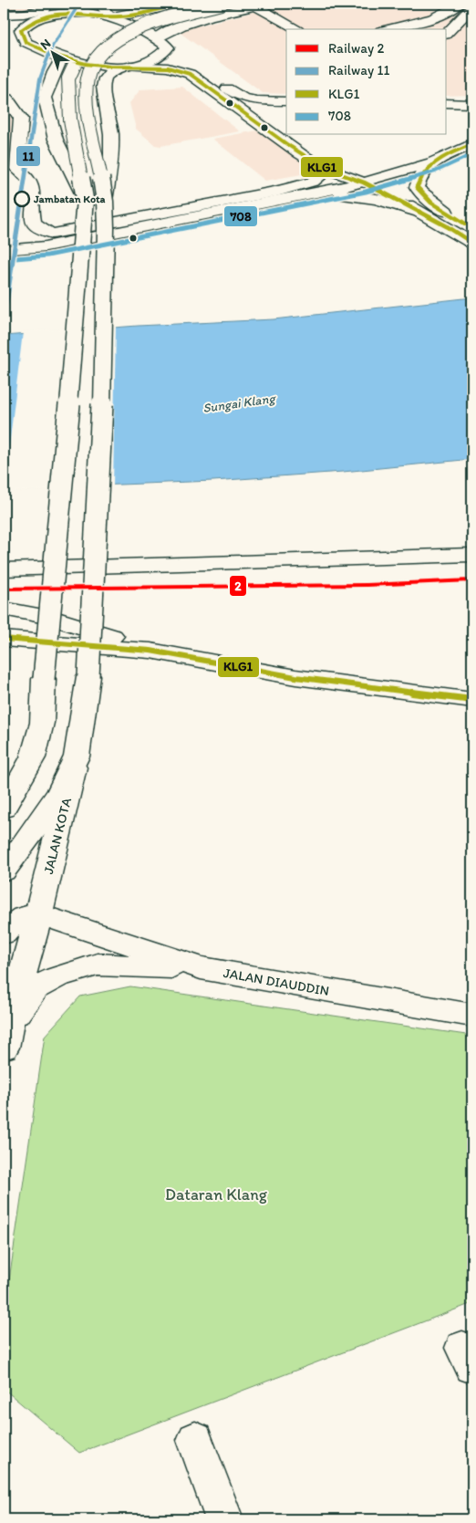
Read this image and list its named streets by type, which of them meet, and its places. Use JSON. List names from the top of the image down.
{
  "streets": {
    "main road": ["JALAN KOTA", "JALAN DIAUDDIN"]
  },
  "water": ["Sungai Klang"],
  "parks": ["Dataran Klang"],
  "places": ["Jambatan Kota"],
  "lines": [
    "rail line 11",
    "transit line KLG1",
    "transit line 708",
    "rail line 2"
  ],
  "legend": [
    "Railway 2",
    "Railway 11",
    "KLG1",
    "708"
  ],
  "north": "top left"
}
